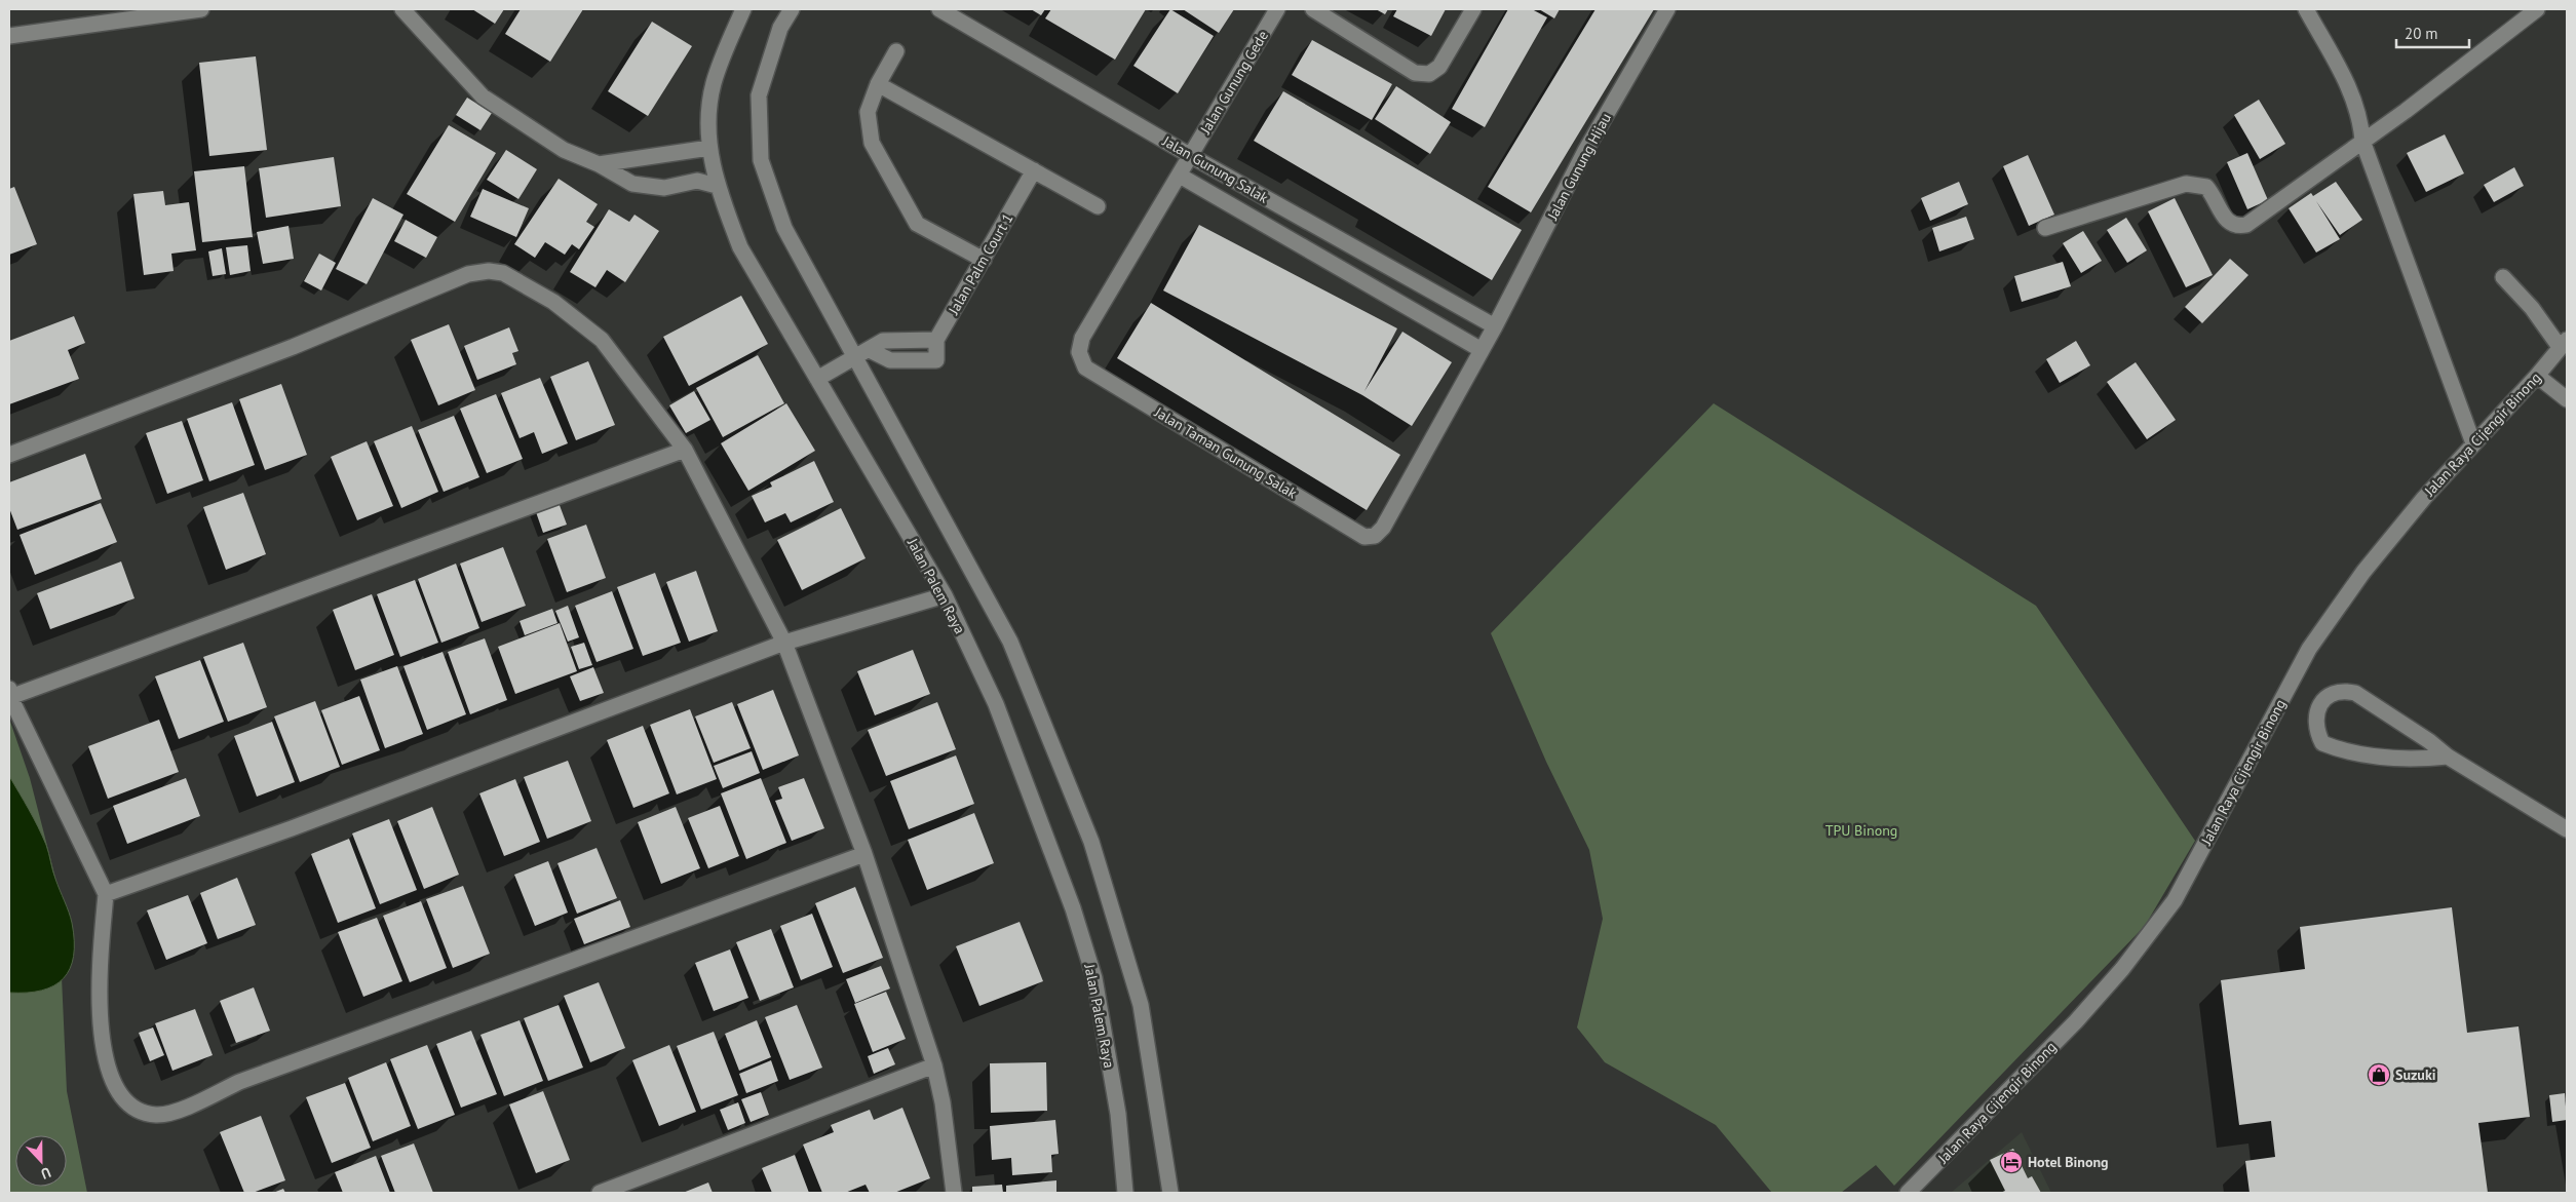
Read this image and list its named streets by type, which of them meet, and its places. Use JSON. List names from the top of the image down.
{
  "streets": {
    "street": [
      "Jalan Gunung Gede",
      "Jalan Gunung Hijau",
      "Jalan Gunung Salak",
      "Jalan Palm Court 1",
      "Jalan Raya Cijengir Binong",
      "Jalan Taman Gunung Salak",
      "Jalan Palem Raya"
    ]
  },
  "crossings": [
    ["Jalan Gunung Gede", "Jalan Gunung Salak"],
    ["Jalan Gunung Gede", "Jalan Taman Gunung Salak"],
    ["Jalan Gunung Hijau", "Jalan Gunung Salak"],
    ["Jalan Gunung Hijau", "Jalan Taman Gunung Salak"],
    ["Jalan Gunung Salak", "Jalan Taman Gunung Salak"]
  ],
  "parks": ["TPU Binong"],
  "places": {
    "shop": ["Suzuki"],
    "hotel": ["Hotel Binong"]
  },
  "scale_bar": "20 m",
  "north": "bottom"
}
